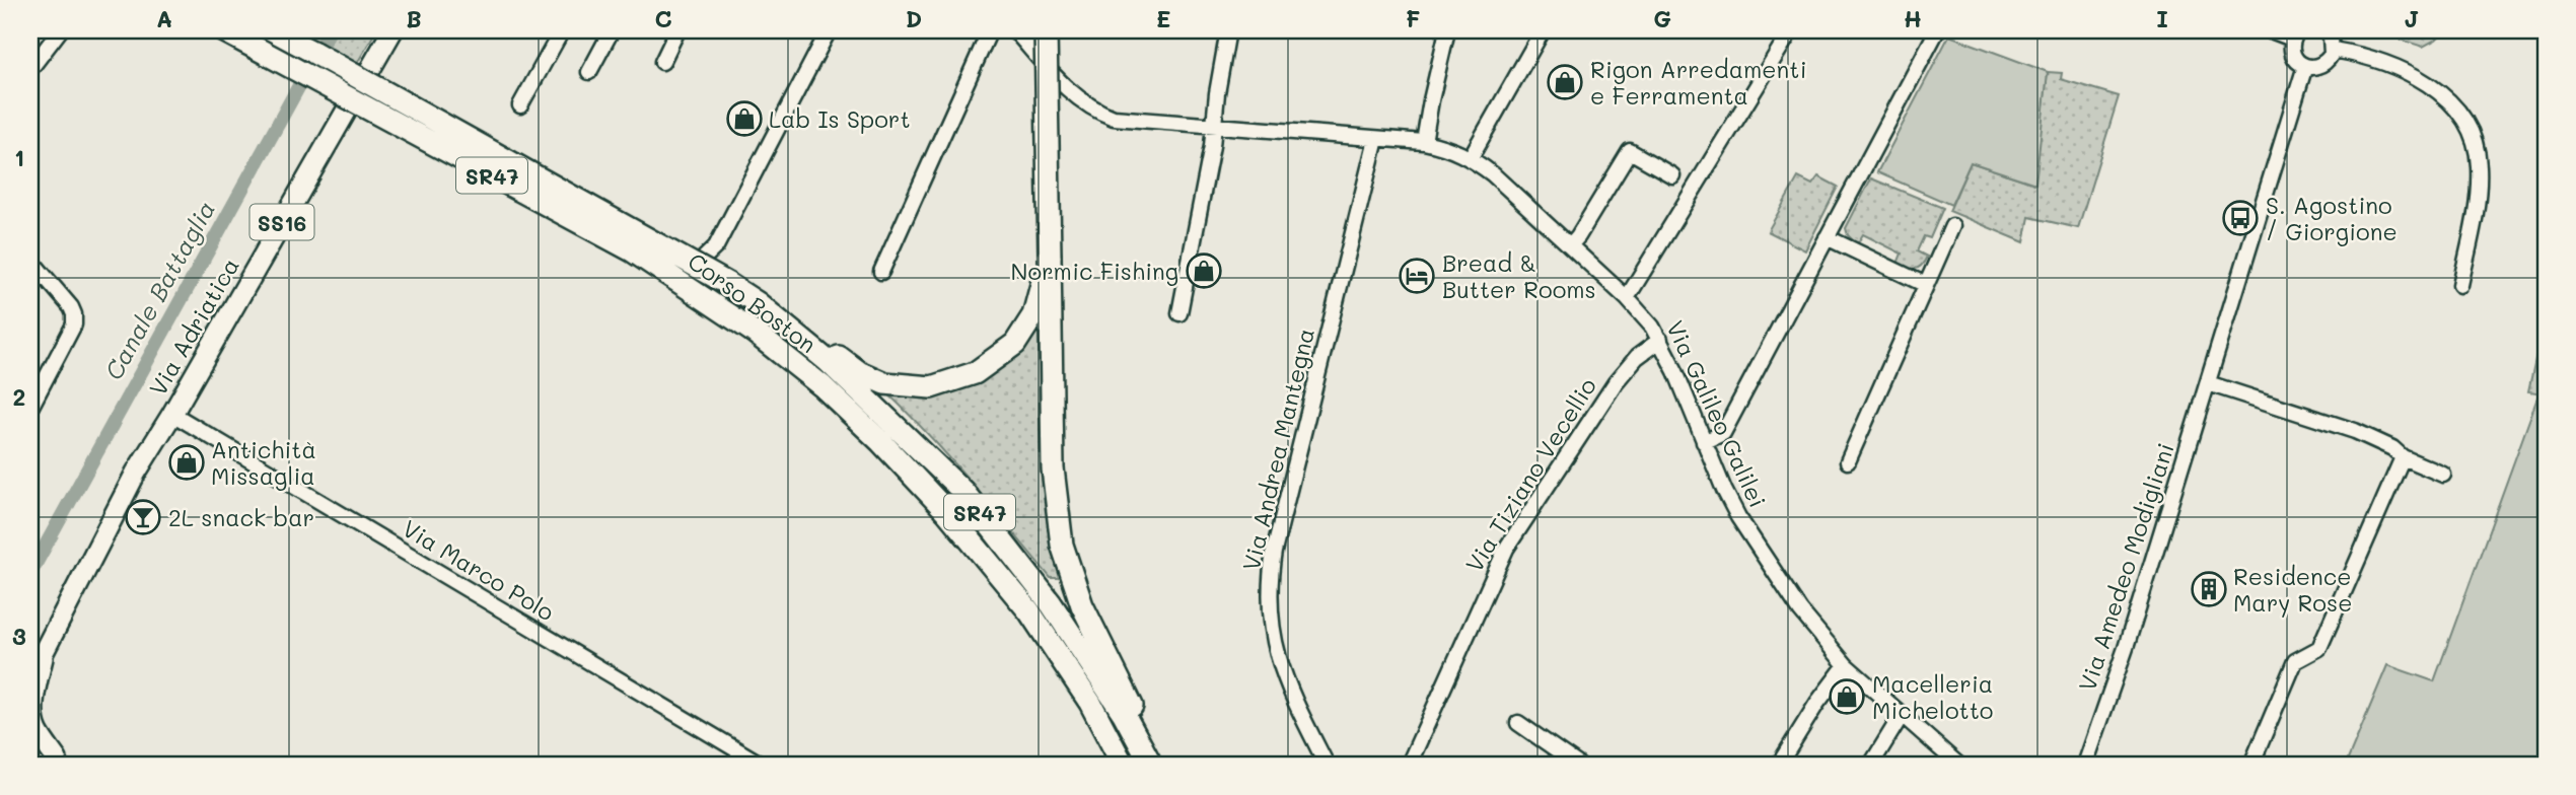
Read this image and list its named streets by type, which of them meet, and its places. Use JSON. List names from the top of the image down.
{
  "streets": {
    "highway": ["SR47", "Corso Boston"],
    "main road": ["SS16", "Via Adriatica"],
    "street": [
      "Via Galileo Galilei",
      "Via Andrea Mantegna",
      "Via Tiziano Vecellio",
      "Via Amedeo Modigliani",
      "Via Marco Polo"
    ]
  },
  "crossings": [
    ["SR47", "Corso Boston"],
    ["SS16", "Via Adriatica"],
    ["Via Adriatica", "Via Marco Polo"],
    ["Via Galileo Galilei", "Via Andrea Mantegna"],
    ["Via Galileo Galilei", "Via Tiziano Vecellio"]
  ],
  "water": ["Canale Battaglia"],
  "places": {
    "shop": [
      "Rigon Arredamenti e Ferramenta",
      "Lab Is Sport",
      "Normic Fishing",
      "Antichità Missaglia",
      "Macelleria Michelotto"
    ],
    "bus stop": ["S. Agostino / Giorgione"],
    "hotel": ["Bread & Butter Rooms"],
    "bar": ["2L snack bar"],
    "building": ["Residence Mary Rose"]
  },
  "grid": {
    "columns": [
      "A",
      "B",
      "C",
      "D",
      "E",
      "F",
      "G",
      "H",
      "I",
      "J"
    ],
    "rows": ["1", "2", "3"]
  }
}
